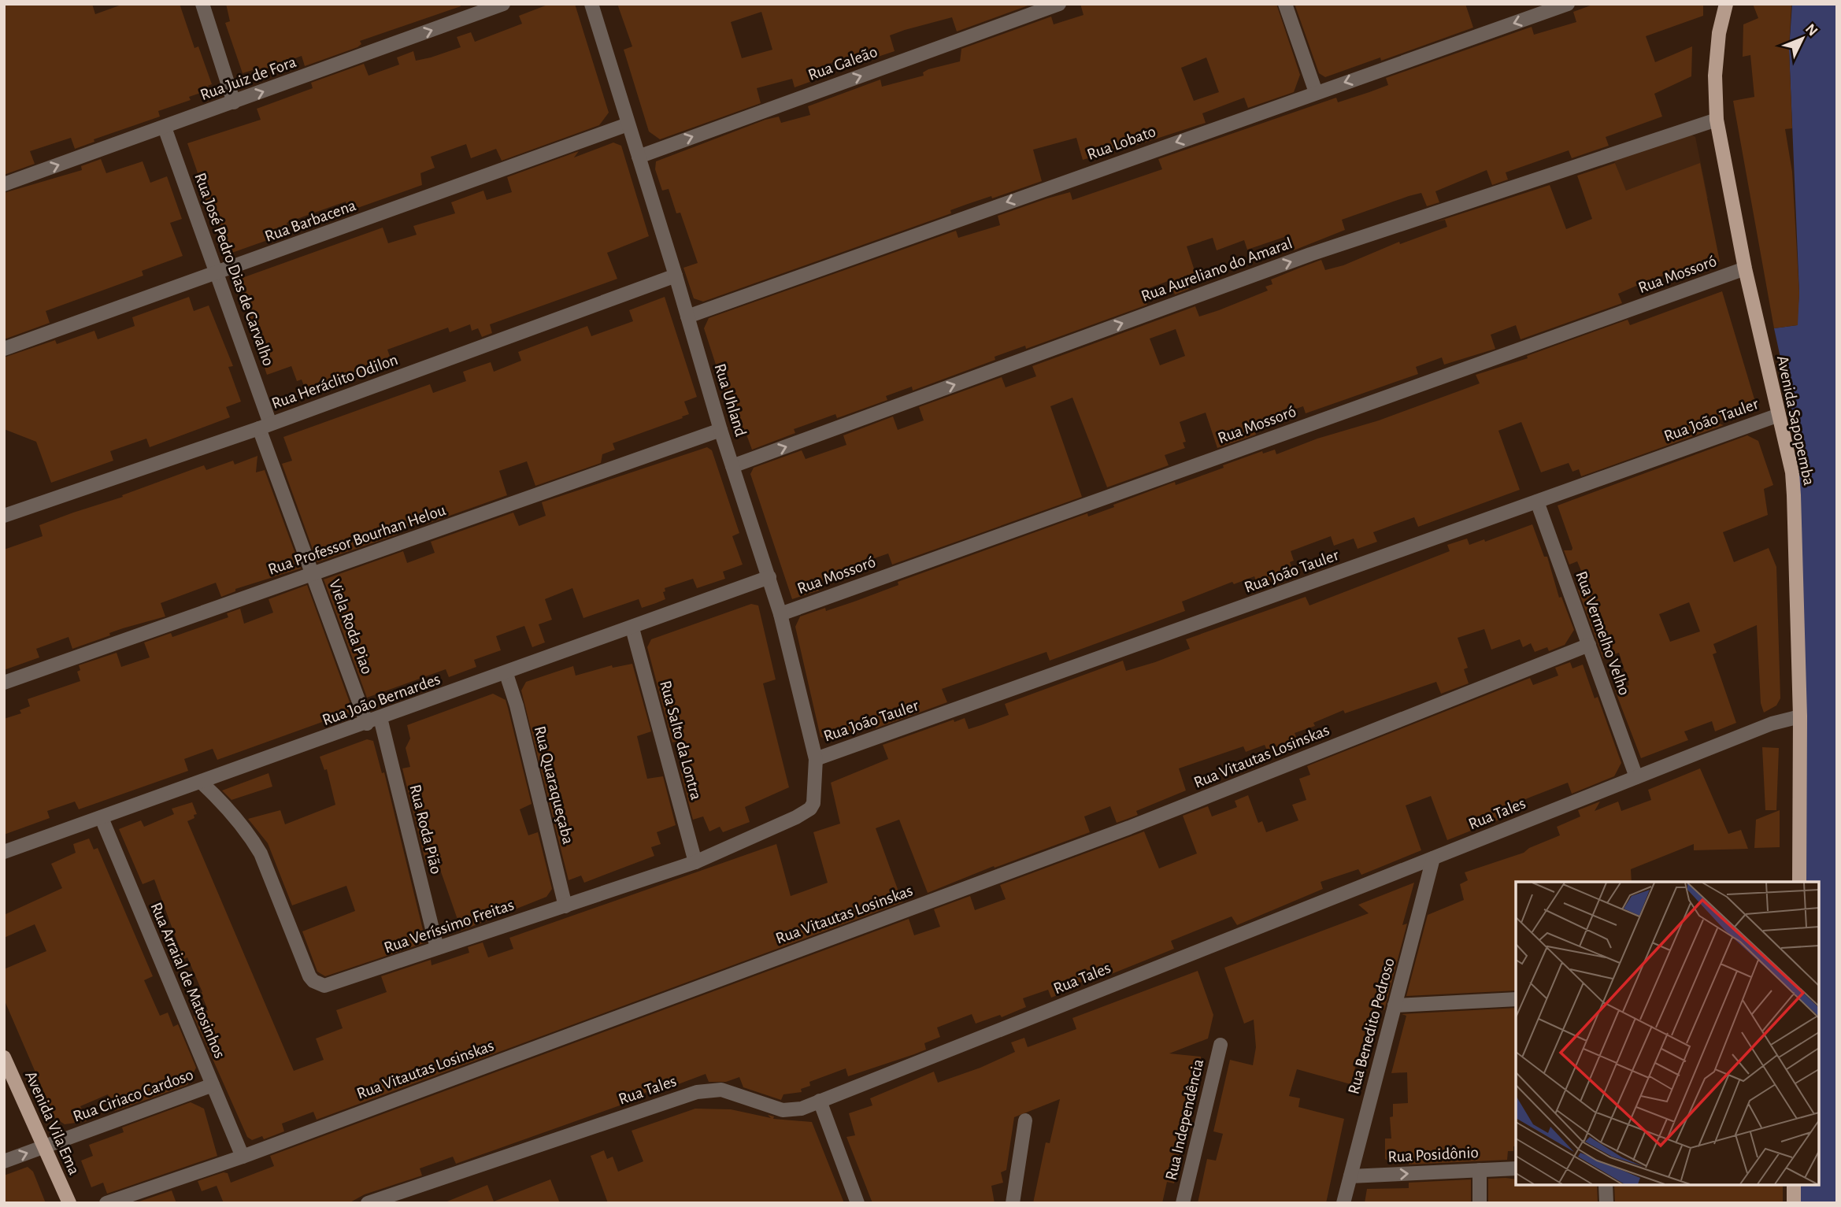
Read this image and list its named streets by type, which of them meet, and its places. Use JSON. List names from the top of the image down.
{
  "streets": {
    "main road": ["Avenida Sapopemba", "Avenida Vila Ema"],
    "street": [
      "Rua Galeão",
      "Rua Juiz de Fora",
      "Rua Lobato",
      "Rua Barbacena",
      "Rua José Pedro Dias de Carvalho",
      "Rua Aureliano do Amaral",
      "Rua Mossoró",
      "Rua Heráclito Odilon",
      "Rua Uhland",
      "Rua João Tauler",
      "Rua Professor Bourhan Helou",
      "Viela Roda Piao",
      "Rua Vermelho Velho",
      "Rua João Bernardes",
      "Rua Salto da Lontra",
      "Rua Vitautas Losinskas",
      "Rua Quaraqueçaba",
      "Rua Tales",
      "Rua Roda Pião",
      "Rua Veríssimo Freitas",
      "Rua Arraial de Matosinhos",
      "Rua Benedito Pedroso",
      "Rua Ciriaco Cardoso",
      "Rua Independência",
      "Rua Posidônio"
    ]
  },
  "crossings": [
    ["Rua Galeão", "Rua Uhland"],
    ["Rua Juiz de Fora", "Rua José Pedro Dias de Carvalho"],
    ["Rua Lobato", "Rua Uhland"],
    ["Rua Barbacena", "Rua José Pedro Dias de Carvalho"],
    ["Rua Barbacena", "Rua Uhland"],
    ["Rua José Pedro Dias de Carvalho", "Rua Heráclito Odilon"],
    ["Rua José Pedro Dias de Carvalho", "Rua Professor Bourhan Helou"],
    ["Rua José Pedro Dias de Carvalho", "Viela Roda Piao"],
    ["Rua Aureliano do Amaral", "Rua Uhland"],
    ["Rua Aureliano do Amaral", "Avenida Sapopemba"],
    ["Rua Mossoró", "Rua Uhland"],
    ["Rua Mossoró", "Avenida Sapopemba"],
    ["Rua Heráclito Odilon", "Rua Uhland"],
    ["Rua Uhland", "Rua João Tauler"],
    ["Rua Uhland", "Rua Professor Bourhan Helou"],
    ["Rua Uhland", "Rua João Bernardes"],
    ["Rua Uhland", "Rua Veríssimo Freitas"],
    ["Rua João Tauler", "Avenida Sapopemba"],
    ["Rua João Tauler", "Rua Vermelho Velho"],
    ["Avenida Sapopemba", "Rua Tales"],
    ["Rua Professor Bourhan Helou", "Viela Roda Piao"],
    ["Viela Roda Piao", "Rua João Bernardes"],
    ["Rua Vermelho Velho", "Rua Vitautas Losinskas"],
    ["Rua Vermelho Velho", "Rua Tales"],
    ["Rua João Bernardes", "Rua Salto da Lontra"],
    ["Rua João Bernardes", "Rua Quaraqueçaba"],
    ["Rua João Bernardes", "Rua Roda Pião"],
    ["Rua João Bernardes", "Rua Veríssimo Freitas"],
    ["Rua João Bernardes", "Rua Arraial de Matosinhos"],
    ["Rua Salto da Lontra", "Rua Veríssimo Freitas"],
    ["Rua Vitautas Losinskas", "Rua Arraial de Matosinhos"],
    ["Rua Quaraqueçaba", "Rua Veríssimo Freitas"],
    ["Rua Tales", "Rua Benedito Pedroso"],
    ["Rua Roda Pião", "Rua Veríssimo Freitas"],
    ["Rua Arraial de Matosinhos", "Rua Ciriaco Cardoso"],
    ["Rua Benedito Pedroso", "Rua Posidônio"],
    ["Rua Ciriaco Cardoso", "Avenida Vila Ema"]
  ],
  "one_way": [
    "Rua Galeão",
    "Rua Juiz de Fora",
    "Rua Lobato",
    "Rua Aureliano do Amaral",
    "Rua Posidônio"
  ],
  "north": "top right"
}
